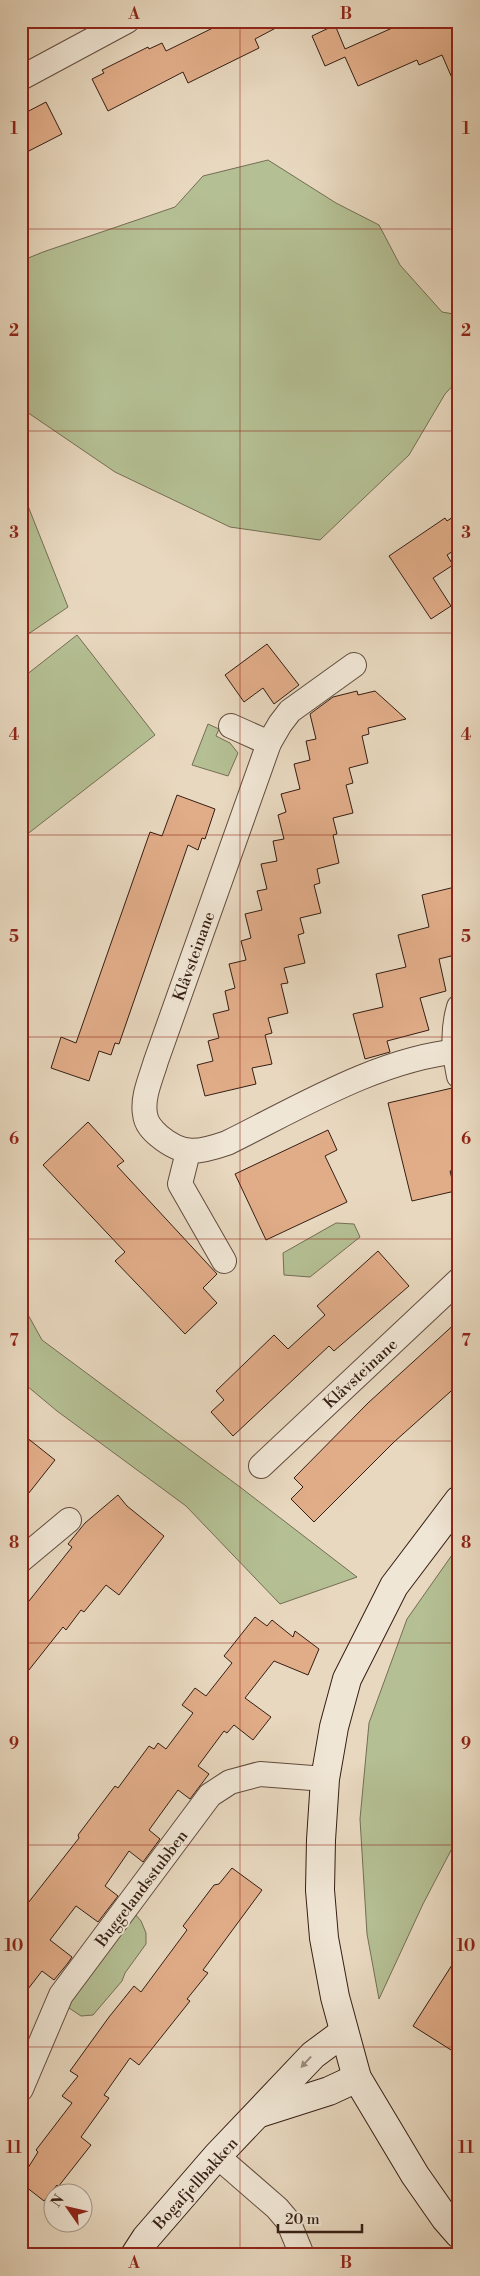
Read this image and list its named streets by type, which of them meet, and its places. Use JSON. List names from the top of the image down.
{
  "streets": {
    "street": ["Klåvsteinane", "Buggelandsstubben", "Bogafjellbakken"]
  },
  "scale_bar": "20 m",
  "north": "top left",
  "grid": {
    "columns": ["A", "B"],
    "rows": [
      "1",
      "2",
      "3",
      "4",
      "5",
      "6",
      "7",
      "8",
      "9",
      "10",
      "11"
    ]
  }
}
